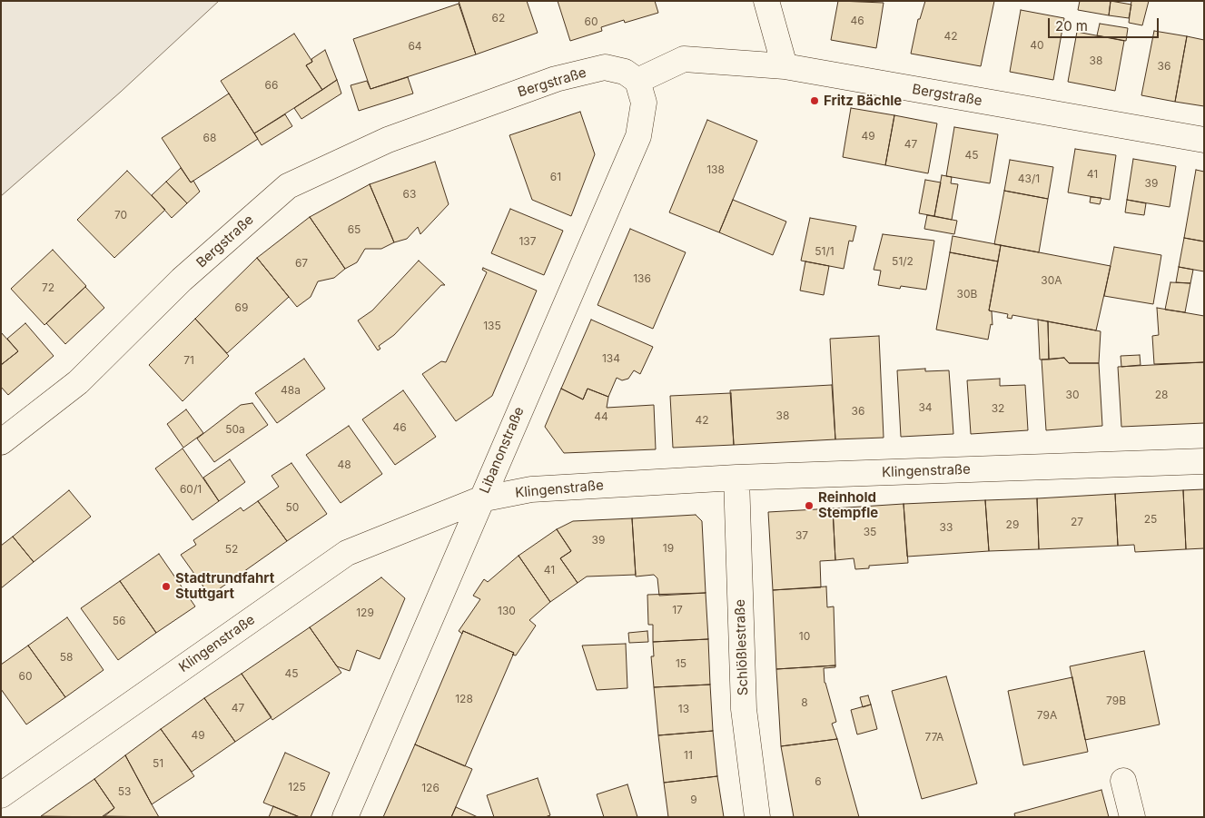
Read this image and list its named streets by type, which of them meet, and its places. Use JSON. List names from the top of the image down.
{
  "streets": {
    "street": [
      "Bergstraße",
      "Libanonstraße",
      "Klingenstraße",
      "Schlößlestraße"
    ]
  },
  "crossings": [
    ["Bergstraße", "Libanonstraße"],
    ["Libanonstraße", "Klingenstraße"],
    ["Klingenstraße", "Schlößlestraße"]
  ],
  "places": ["Fritz Bächle", "Reinhold Stempfle", "Stadtrundfahrt Stuttgart"],
  "house_numbers": [
    "62",
    "46",
    "60",
    "42",
    "40",
    "64",
    "38",
    "36",
    "66",
    "49",
    "68",
    "47",
    "45",
    "138",
    "41",
    "61",
    "43/1",
    "39",
    "63",
    "70",
    "65",
    "137",
    "51/1",
    "51/2",
    "67",
    "136",
    "30A",
    "72",
    "30B",
    "69",
    "135",
    "134",
    "71",
    "48a",
    "30",
    "28",
    "34",
    "32",
    "36",
    "38",
    "44",
    "42",
    "46",
    "50a",
    "48",
    "60/1",
    "50",
    "25",
    "27",
    "29",
    "33",
    "35",
    "37",
    "39",
    "19",
    "52",
    "41",
    "17",
    "130",
    "129",
    "56",
    "10",
    "58",
    "15",
    "45",
    "60",
    "128",
    "79B",
    "8",
    "47",
    "13",
    "79A",
    "49",
    "77A",
    "11",
    "51",
    "6",
    "125",
    "126",
    "53",
    "9"
  ],
  "scale_bar": "20 m"
}
